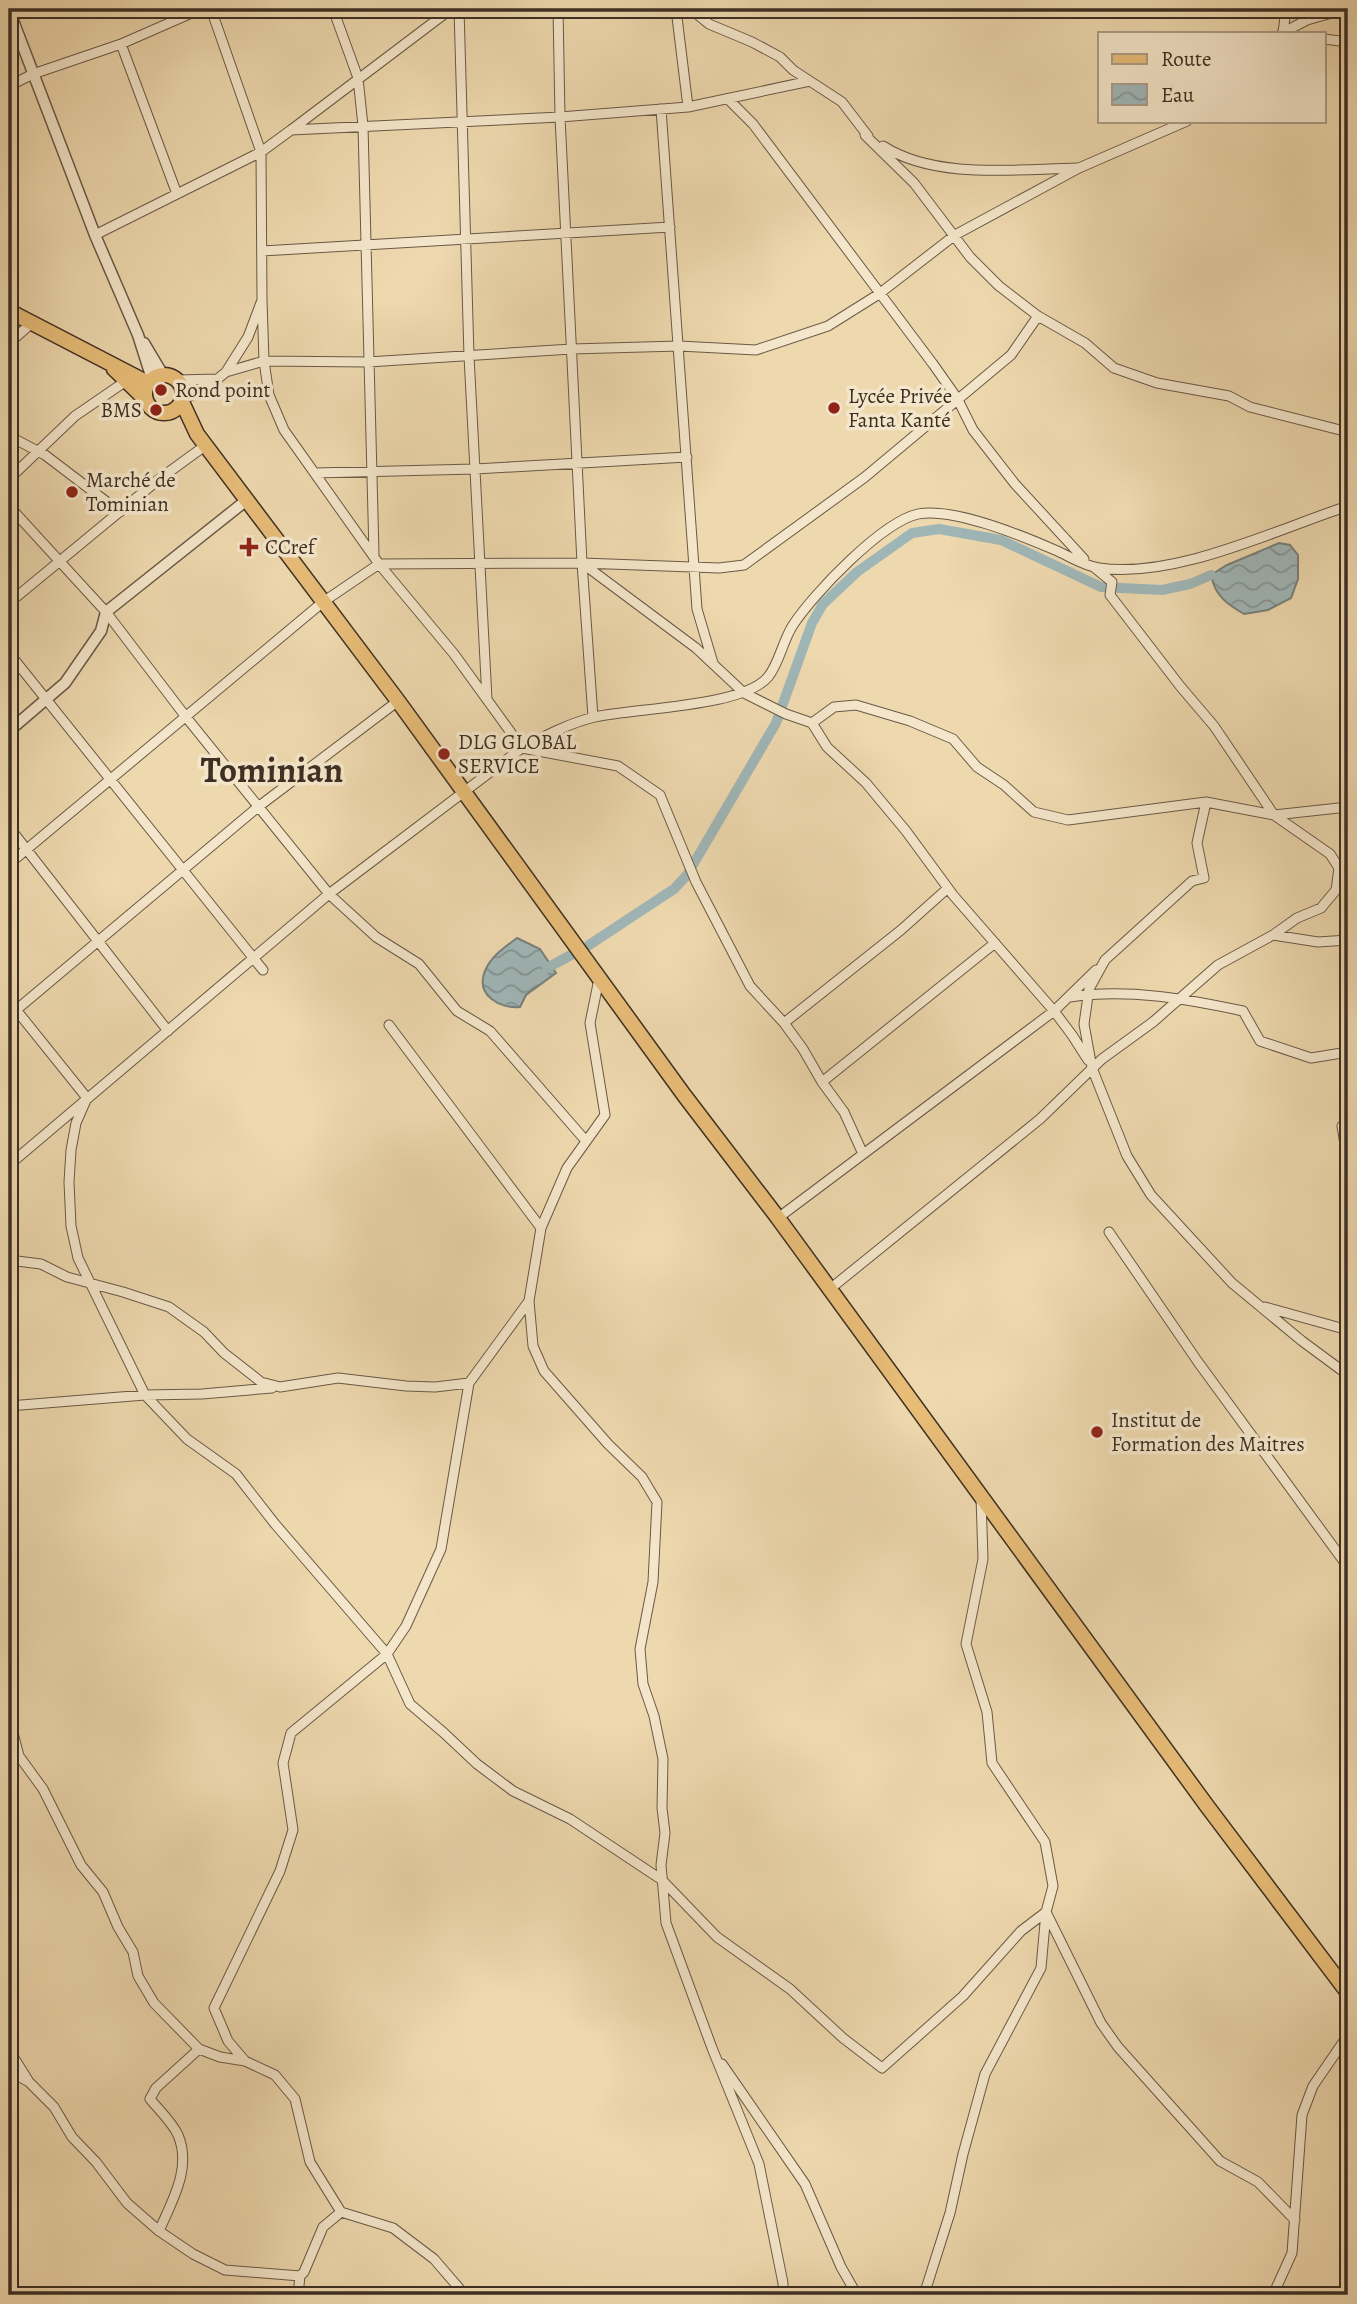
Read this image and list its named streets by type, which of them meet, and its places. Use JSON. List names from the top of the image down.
{
  "districts": ["Tominian"],
  "places": {
    "other": [
      "Rond point",
      "Lycée Privée Fanta Kanté",
      "BMS",
      "Marché de Tominian",
      "DLG GLOBAL SERVICE",
      "Institut de Formation des Maitres"
    ],
    "health": ["CCref"]
  },
  "legend": ["Route", "Eau"]
}
